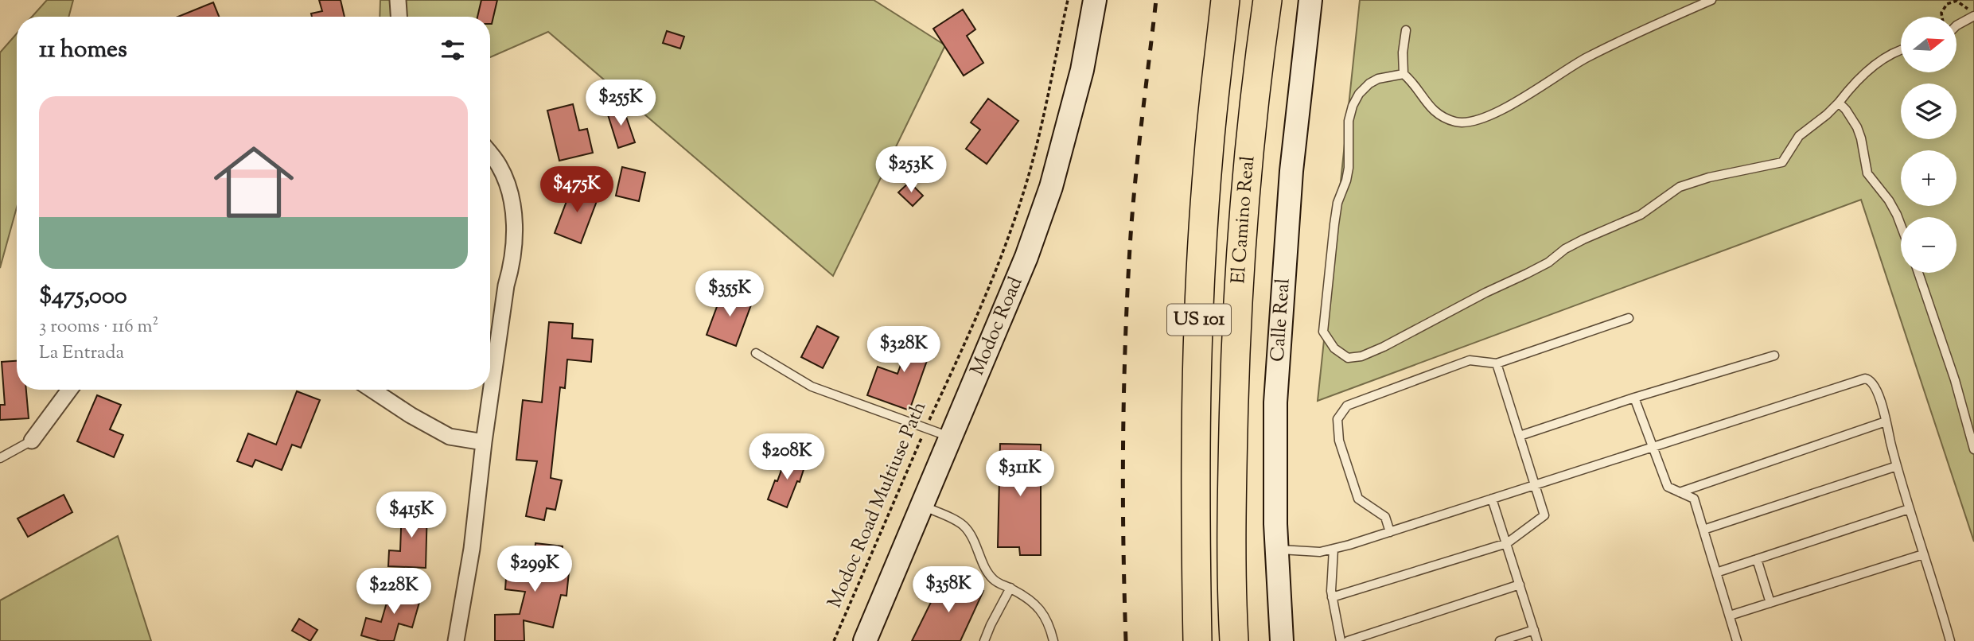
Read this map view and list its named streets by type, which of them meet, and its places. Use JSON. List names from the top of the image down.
{
  "streets": {
    "highway": ["El Camino Real", "US 101"],
    "street": ["Calle Real", "Modoc Road"],
    "path": ["Modoc Road Multiuse Path"]
  },
  "north": "right",
  "page": {
    "map_buttons": ["+", "−"],
    "heading": "11 homes",
    "price": [
      "$255K",
      "$253K",
      "$475K",
      "$355K",
      "$328K",
      "$208K",
      "$311K",
      "$415K",
      "$299K",
      "$358K",
      "$228K"
    ],
    "list": [
      {
        "name": "$475,000",
        "note": "3 rooms · 116 m² · La Entrada"
      }
    ]
  }
}
